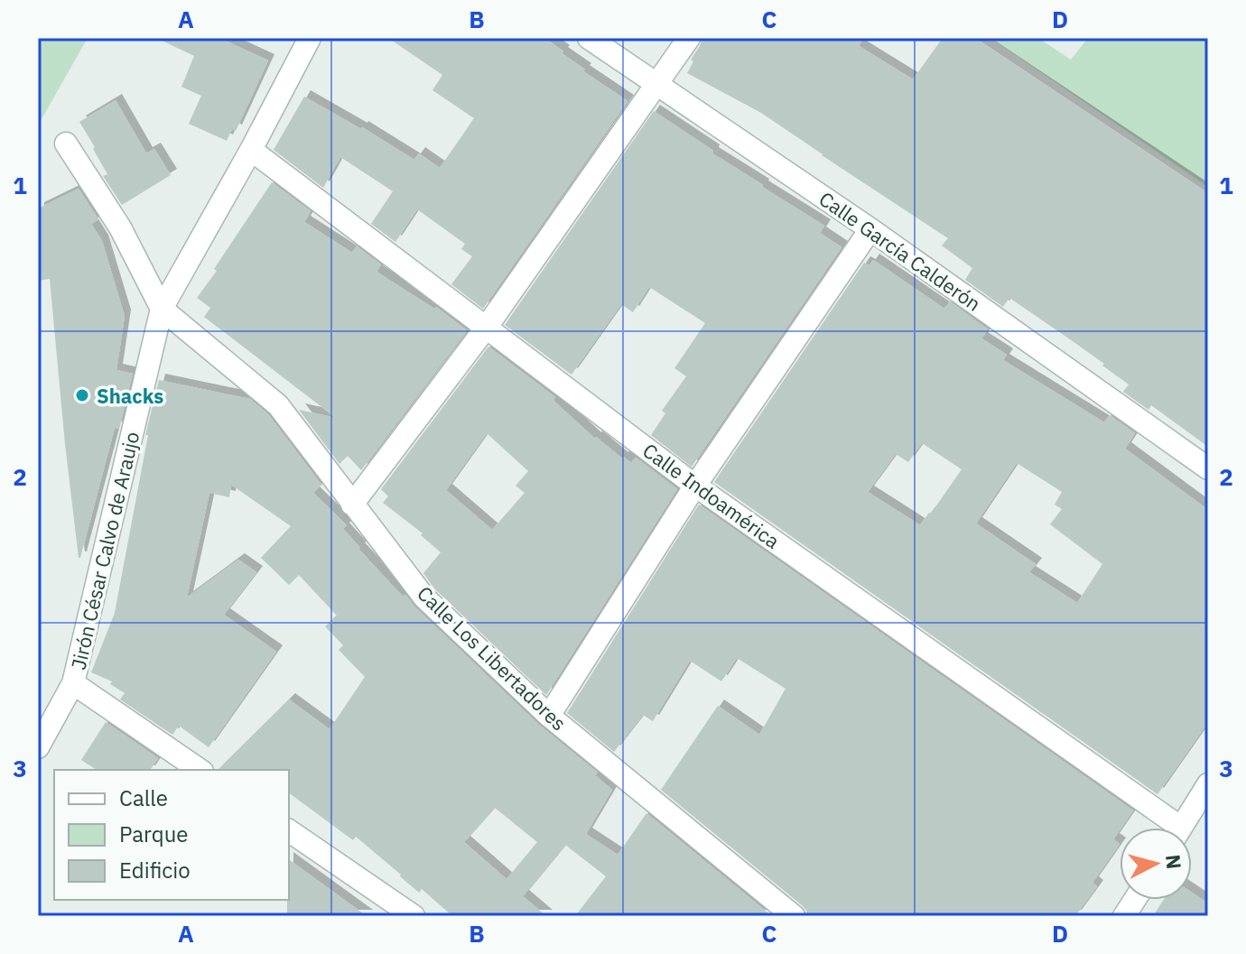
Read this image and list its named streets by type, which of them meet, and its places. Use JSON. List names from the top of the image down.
{
  "streets": {
    "street": [
      "Calle García Calderón",
      "Calle Indoamérica",
      "Jirón César Calvo de Araujo",
      "Calle Los Libertadores"
    ]
  },
  "crossings": [
    ["Calle Indoamérica", "Jirón César Calvo de Araujo"],
    ["Jirón César Calvo de Araujo", "Calle Los Libertadores"]
  ],
  "places": ["Shacks"],
  "legend": ["Calle", "Parque", "Edificio"],
  "north": "right",
  "grid": {
    "columns": [
      "A",
      "B",
      "C",
      "D"
    ],
    "rows": ["1", "2", "3"]
  }
}
